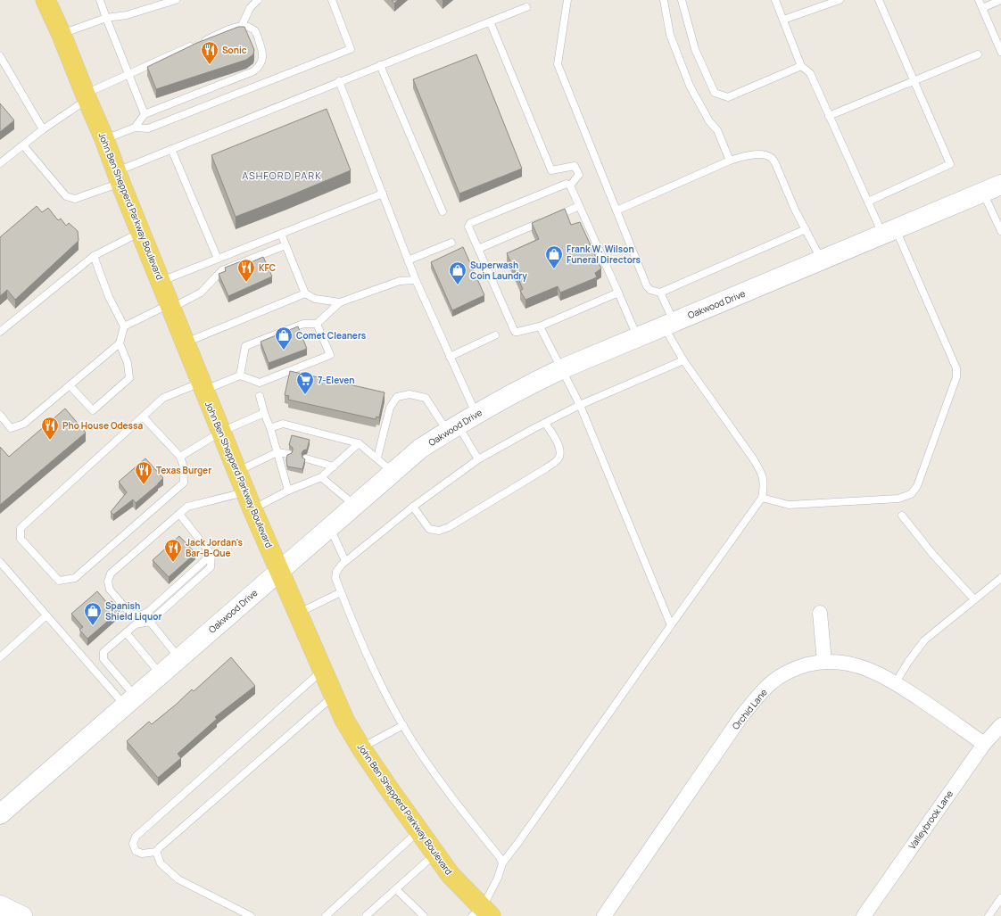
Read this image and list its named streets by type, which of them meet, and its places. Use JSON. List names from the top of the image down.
{
  "streets": {
    "main road": ["John Ben Shepperd Parkway Boulevard"],
    "street": ["Oakwood Drive", "Orchid Lane", "Valleybrook Lane"]
  },
  "crossings": [
    ["John Ben Shepperd Parkway Boulevard", "Oakwood Drive"],
    ["Orchid Lane", "Valleybrook Lane"]
  ],
  "districts": ["ASHFORD PARK"],
  "places": {
    "restaurant": [
      "Sonic",
      "KFC",
      "Pho House Odessa",
      "Texas Burger",
      "Jack Jordan's Bar-B-Que"
    ],
    "shop": [
      "Frank W. Wilson Funeral Directors",
      "Superwash Coin Laundry",
      "Comet Cleaners",
      "Spanish Shield Liquor"
    ],
    "supermarket": ["7-Eleven"]
  }
}
